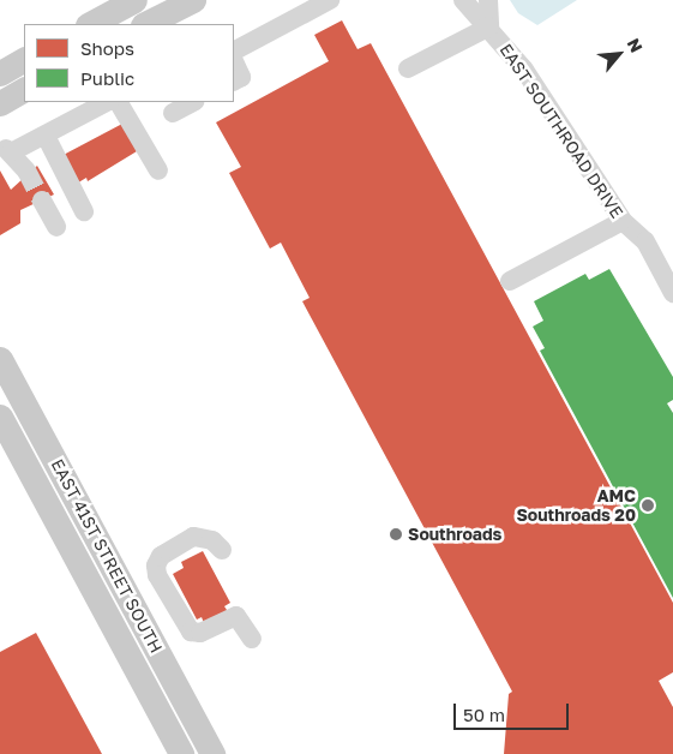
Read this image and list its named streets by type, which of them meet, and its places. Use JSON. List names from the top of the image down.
{
  "streets": {
    "main road": ["EAST 41ST STREET SOUTH"],
    "lane": ["EAST SOUTHROAD DRIVE"]
  },
  "places": ["AMC Southroads 20", "Southroads"],
  "legend": ["Shops", "Public"],
  "scale_bar": "50 m",
  "north": "top right"
}
